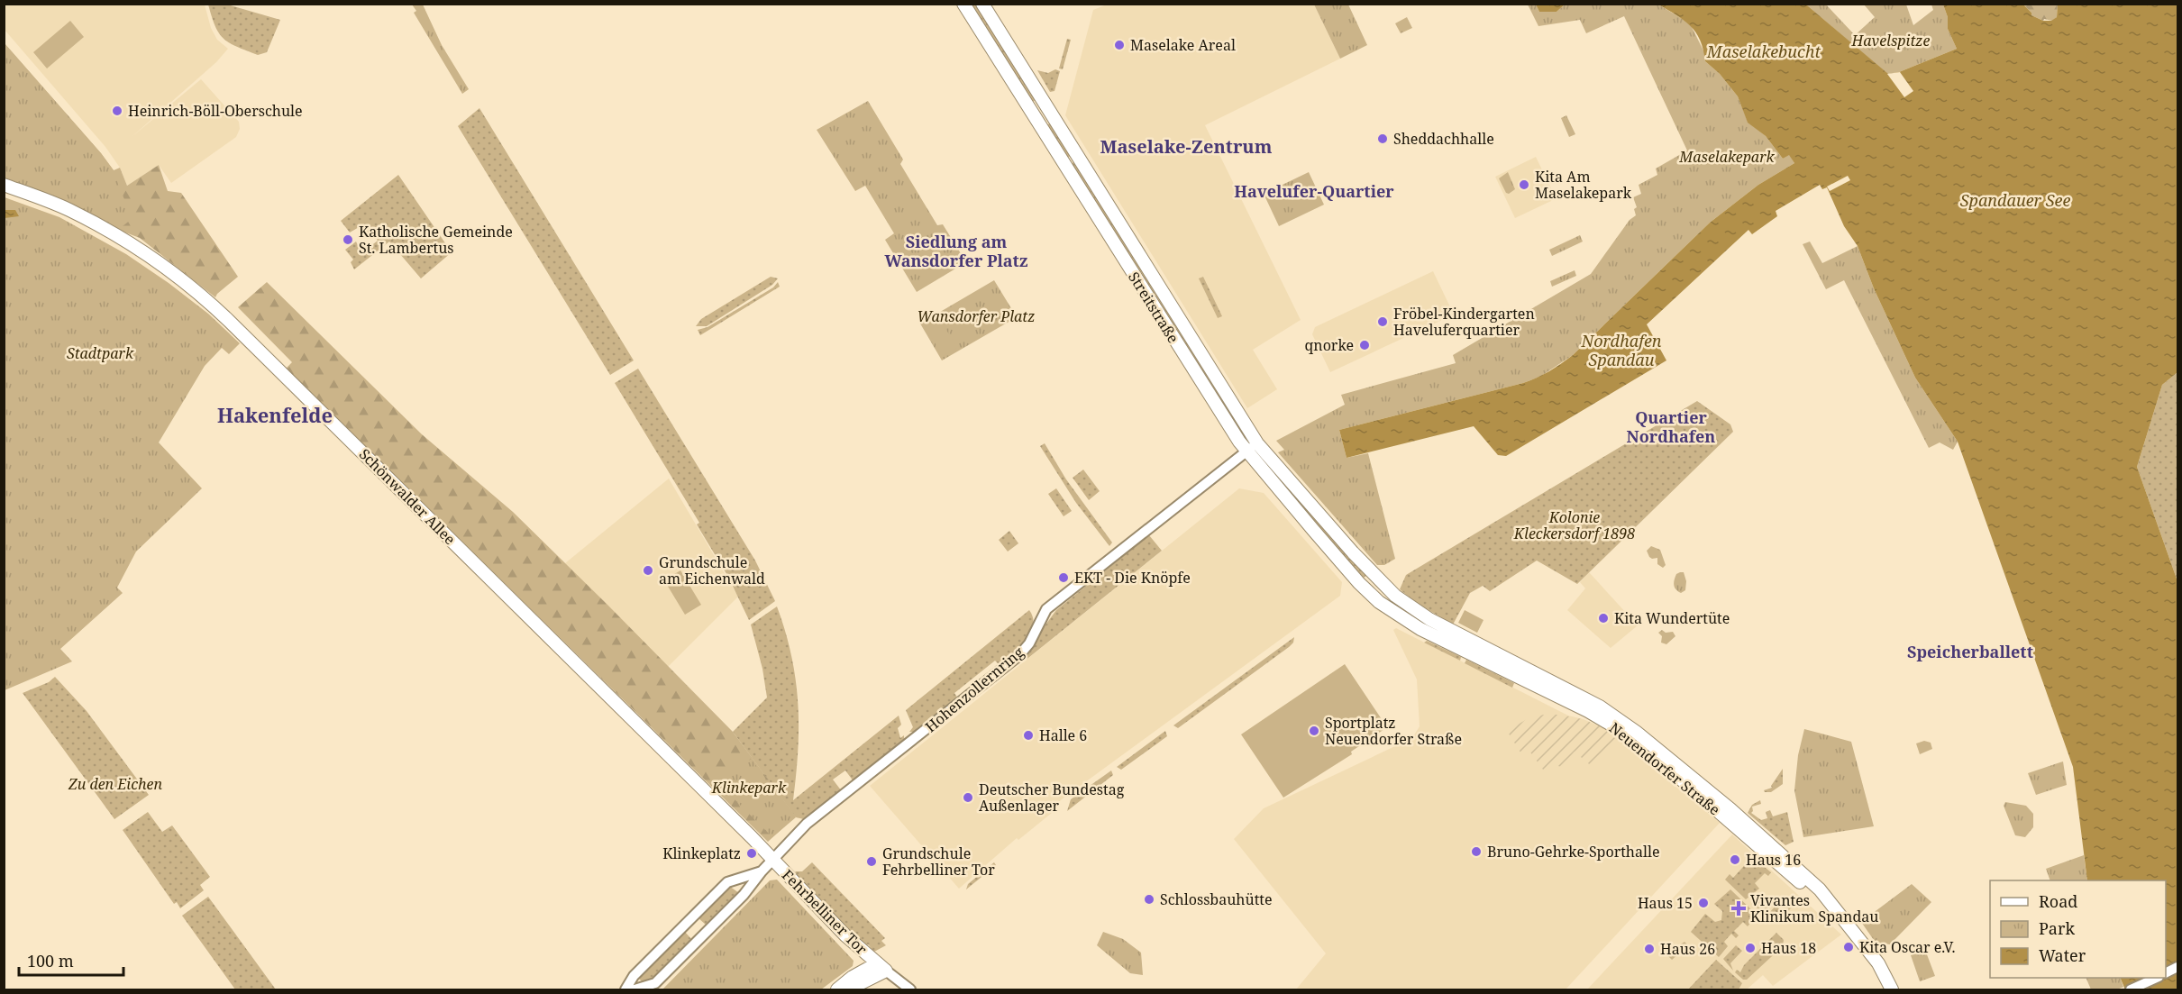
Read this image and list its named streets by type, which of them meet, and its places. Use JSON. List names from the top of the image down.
{
  "streets": {
    "main road": [
      "Streitstraße",
      "Schönwalder Allee",
      "Neuendorfer Straße",
      "Fehrbelliner Tor"
    ],
    "street": ["Hohenzollernring"]
  },
  "crossings": [
    ["Streitstraße", "Hohenzollernring"],
    ["Streitstraße", "Neuendorfer Straße"],
    ["Schönwalder Allee", "Hohenzollernring"],
    ["Schönwalder Allee", "Fehrbelliner Tor"],
    ["Hohenzollernring", "Fehrbelliner Tor"]
  ],
  "districts": [
    "Maselake-Zentrum",
    "Havelufer-Quartier",
    "Siedlung am Wansdorfer Platz",
    "Hakenfelde",
    "Quartier Nordhafen",
    "Speicherballett"
  ],
  "water": ["Maselakebucht", "Spandauer See", "Nordhafen Spandau"],
  "parks": [
    "Havelspitze",
    "Maselakepark",
    "Wansdorfer Platz",
    "Stadtpark",
    "Kolonie Kleckersdorf 1898",
    "Zu den Eichen",
    "Klinkepark"
  ],
  "places": {
    "other": [
      "Maselake Areal",
      "Heinrich-Böll-Oberschule",
      "Sheddachhalle",
      "Kita Am Maselakepark",
      "Katholische Gemeinde St. Lambertus",
      "Fröbel-Kindergarten Haveluferquartier",
      "qnorke",
      "Grundschule am Eichenwald",
      "EKT - Die Knöpfe",
      "Kita Wundertüte",
      "Sportplatz Neuendorfer Straße",
      "Halle 6",
      "Deutscher Bundestag Außenlager",
      "Bruno-Gehrke-Sporthalle",
      "Klinkeplatz",
      "Haus 16",
      "Grundschule Fehrbelliner Tor",
      "Schlossbauhütte",
      "Haus 15",
      "Kita Oscar e.V.",
      "Haus 18",
      "Haus 26"
    ],
    "health": ["Vivantes Klinikum Spandau"]
  },
  "legend": ["Road", "Park", "Water"],
  "scale_bar": "100 m"
}
